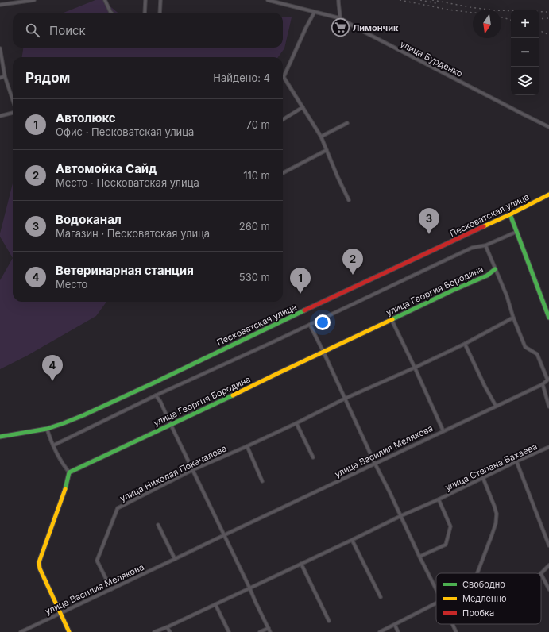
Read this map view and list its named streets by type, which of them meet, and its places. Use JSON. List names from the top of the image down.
{
  "streets": {
    "main road": ["Песковатская улица", "улица Георгия Бородина"],
    "street": [
      "улица Бурденко",
      "улица Василия Мелякова",
      "улица Степана Бахаева",
      "улица Николая Покачалова"
    ]
  },
  "crossings": [
    ["улица Василия Мелякова", "улица Николая Покачалова"]
  ],
  "places": {
    "supermarket": ["Лимончик"]
  },
  "legend": ["Свободно", "Медленно", "Пробка"],
  "north": "bottom",
  "page": {
    "map_buttons": ["+", "−"],
    "search": "Поиск",
    "heading": ["Рядом", "Найдено: 4"],
    "list": [
      {
        "mark": "1",
        "name": "Автолюкс",
        "note": "Офис · Песковатская улица",
        "value": "70 m"
      },
      {
        "mark": "2",
        "name": "Автомойка Сайд",
        "note": "Место · Песковатская улица",
        "value": "110 m"
      },
      {
        "mark": "3",
        "name": "Водоканал",
        "note": "Магазин · Песковатская улица",
        "value": "260 m"
      },
      {
        "mark": "4",
        "name": "Ветеринарная станция",
        "note": "Место",
        "value": "530 m"
      }
    ],
    "pins": [
      "3",
      "2",
      "1",
      "4"
    ]
  }
}
